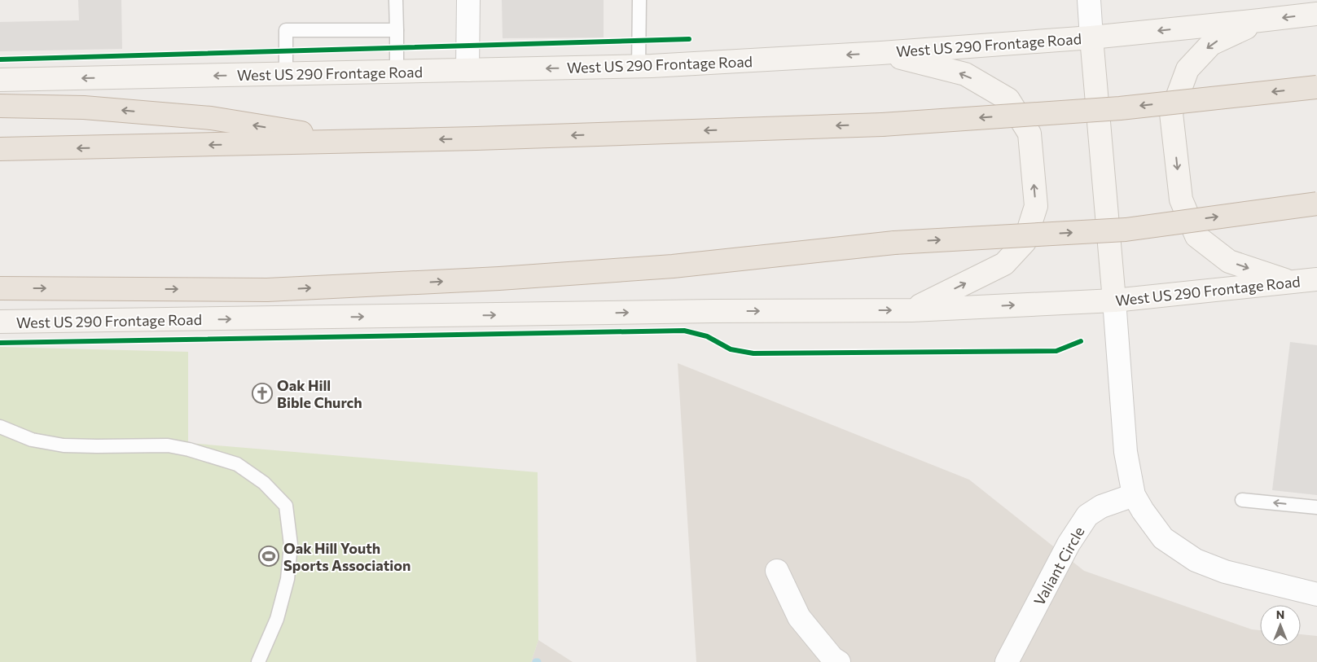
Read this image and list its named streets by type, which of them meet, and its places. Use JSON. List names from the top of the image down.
{
  "streets": {
    "main road": ["West US 290 Frontage Road"],
    "street": ["Valiant Circle"]
  },
  "places": {
    "church": ["Oak Hill Bible Church"],
    "sports": ["Oak Hill Youth Sports Association"]
  },
  "north": "top"
}
